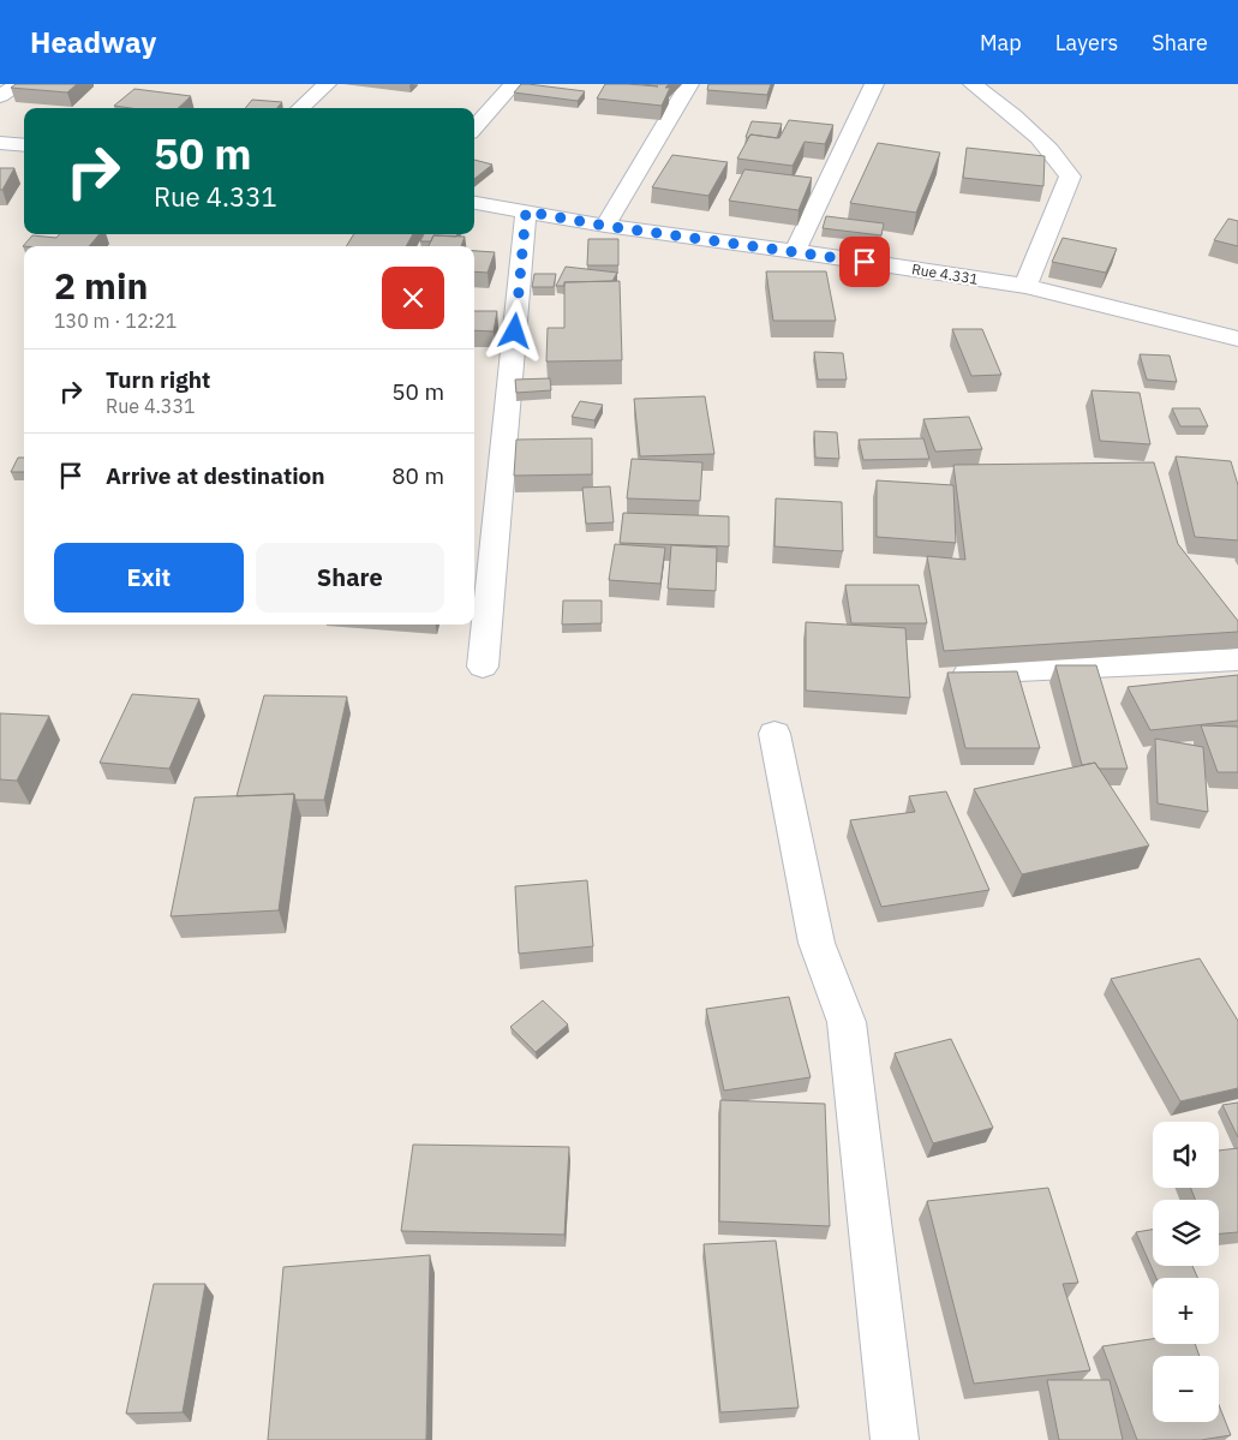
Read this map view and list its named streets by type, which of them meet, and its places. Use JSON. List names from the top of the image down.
{
  "streets": {
    "street": ["Rue 4.331"]
  },
  "page": {
    "header": "Headway",
    "nav": ["Map", "Layers", "Share"],
    "turn": ["50 m", "Rue 4.331"],
    "heading": ["2 min", "130 m · 12:21"],
    "list": [
      {
        "name": "Turn right",
        "note": "Rue 4.331",
        "value": "50 m"
      },
      {
        "name": "Arrive at destination",
        "value": "80 m"
      }
    ],
    "buttons": ["Exit", "Share"],
    "map_buttons": ["+", "−"]
  }
}
